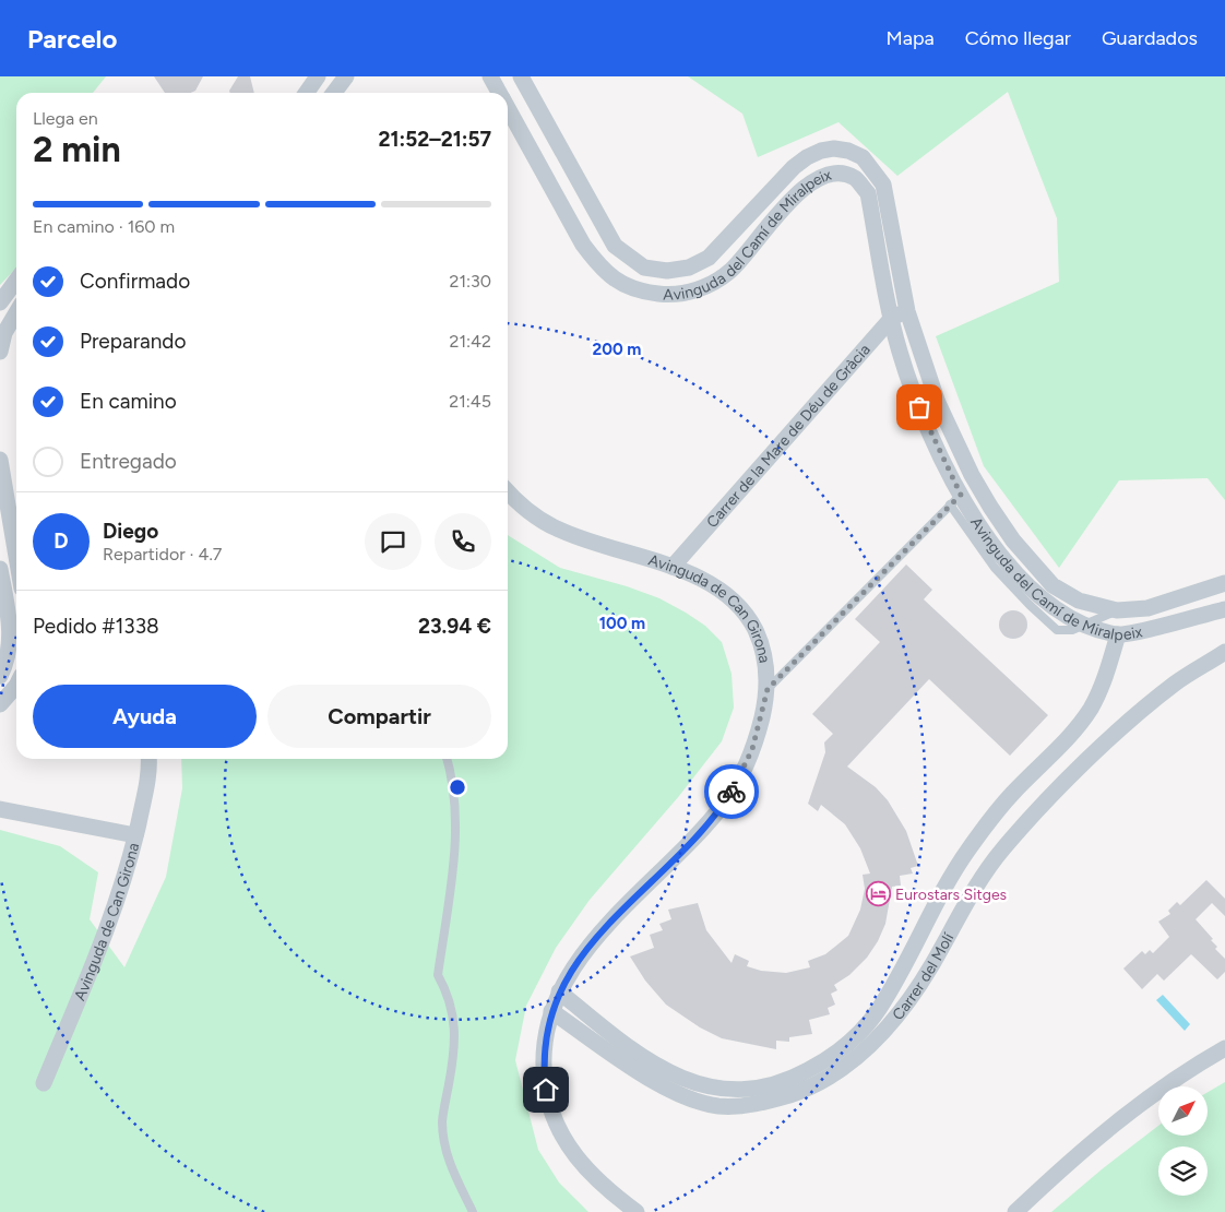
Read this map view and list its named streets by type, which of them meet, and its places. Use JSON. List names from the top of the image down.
{
  "streets": {
    "street": [
      "Avinguda del Camí de Miralpeix",
      "Carrer de la Mare de Déu de Gràcia",
      "Avinguda de Can Girona",
      "Carrer del Molí"
    ]
  },
  "crossings": [
    ["Avinguda del Camí de Miralpeix", "Carrer de la Mare de Déu de Gràcia"],
    ["Avinguda del Camí de Miralpeix", "Carrer del Molí"],
    ["Carrer de la Mare de Déu de Gràcia", "Avinguda de Can Girona"],
    ["Avinguda de Can Girona", "Carrer del Molí"]
  ],
  "places": {
    "hotel": ["Eurostars Sitges"]
  },
  "north": "top right",
  "page": {
    "header": "Parcelo",
    "nav": ["Mapa", "Cómo llegar", "Guardados"],
    "heading": ["2 min", "Llega en", "21:52–21:57"],
    "panel": [
      "Diego",
      "Repartidor · 4.7",
      "Pedido #1338",
      "23.94 €"
    ],
    "bar": "En camino · 160 m",
    "list": [
      ["Confirmado", "21:30"],
      ["Preparando", "21:42"],
      ["En camino", "21:45"],
      "Entregado"
    ],
    "round": "D",
    "buttons": ["Ayuda", "Compartir"]
  },
  "rings": ["200 m", "100 m"]
}
